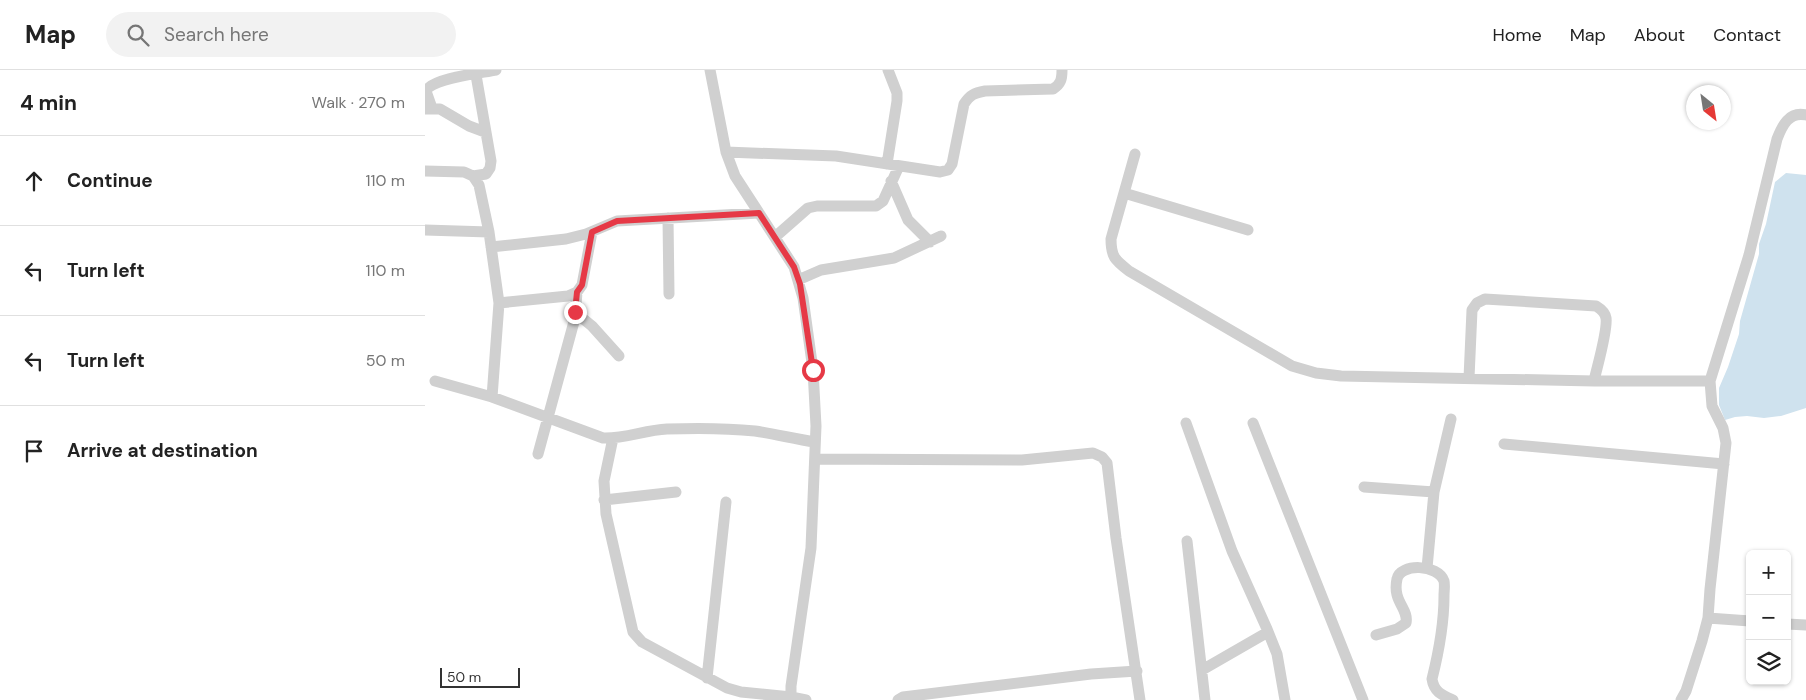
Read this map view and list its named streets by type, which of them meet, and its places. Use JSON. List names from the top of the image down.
{
  "scale_bar": "50 m",
  "north": "bottom right",
  "page": {
    "header": "Map",
    "search": "Search here",
    "nav": [
      "Home",
      "Map",
      "About",
      "Contact"
    ],
    "heading": ["4 min", "Walk · 270 m"],
    "list": [
      ["Continue", "110 m"],
      ["Turn left", "110 m"],
      ["Turn left", "50 m"],
      "Arrive at destination"
    ],
    "map_buttons": ["+", "−"],
    "scale": "50 m"
  }
}
